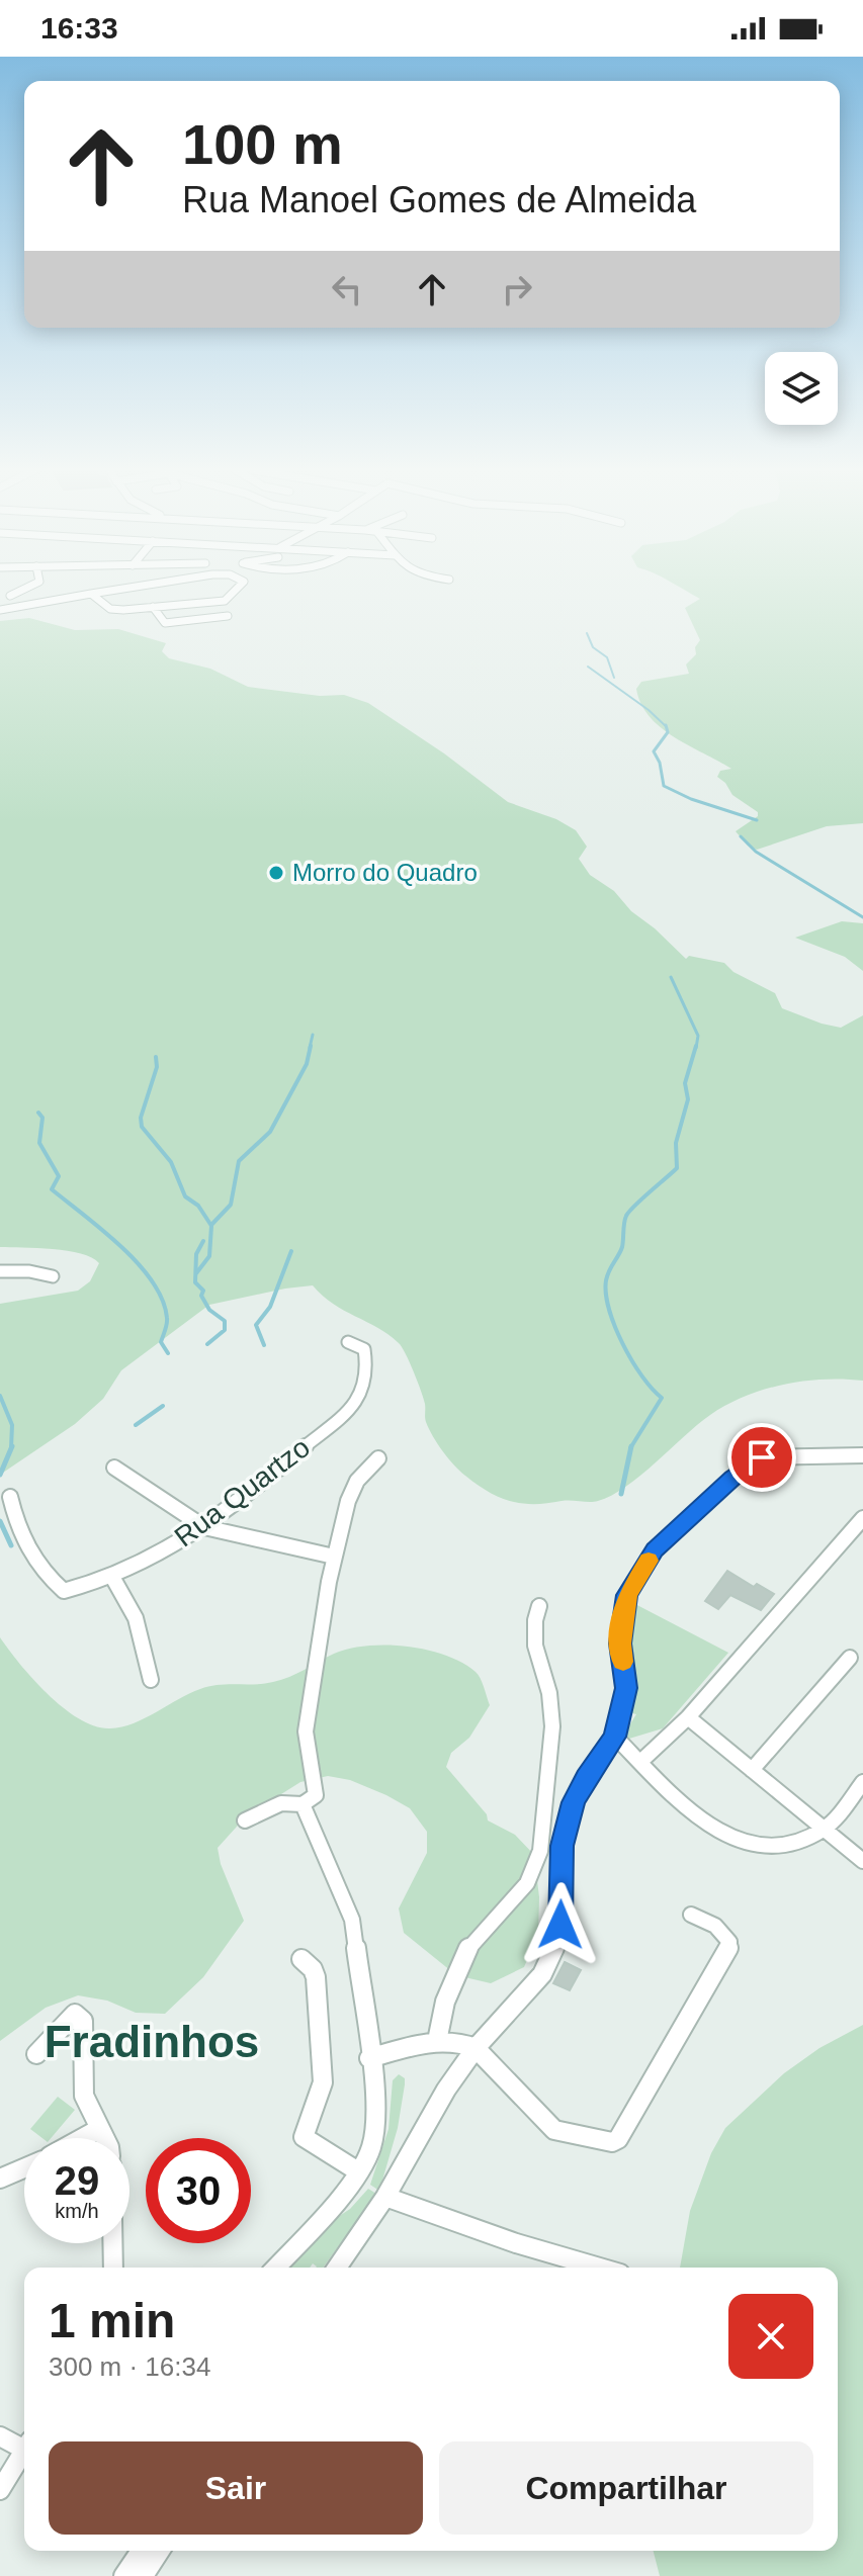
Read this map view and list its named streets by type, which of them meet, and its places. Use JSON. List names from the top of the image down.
{
  "streets": {
    "street": ["Rua Quartzo"]
  },
  "districts": ["Fradinhos"],
  "places": ["Morro do Quadro"],
  "page": {
    "status": "16:33",
    "turn": ["100 m", "Rua Manoel Gomes de Almeida"],
    "speed": "29 km/h",
    "limit": "30",
    "heading": ["1 min", "300 m · 16:34"],
    "buttons": ["Sair", "Compartilhar"]
  }
}
